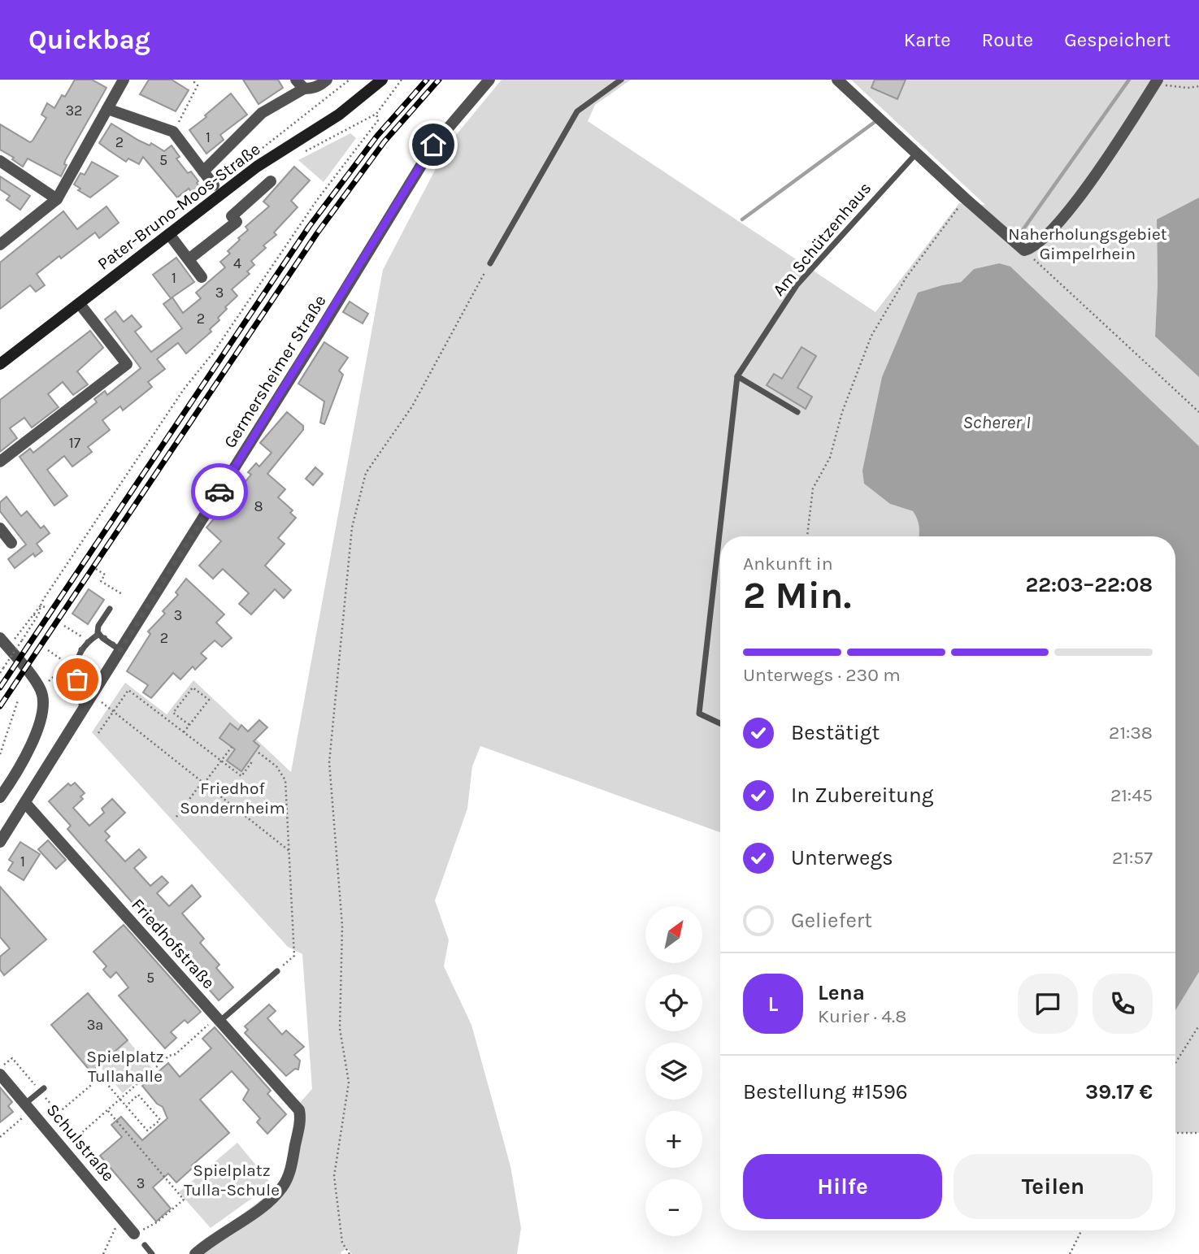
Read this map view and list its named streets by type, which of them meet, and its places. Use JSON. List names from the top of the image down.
{
  "streets": {
    "main road": ["Pater-Bruno-Moos-Straße"],
    "street": ["Germersheimer Straße", "Friedhofstraße", "Schulstraße"],
    "lane": ["Am Schützenhaus"]
  },
  "crossings": [
    ["Germersheimer Straße", "Friedhofstraße"]
  ],
  "water": ["Scherer I"],
  "parks": [
    "Naherholungsgebiet Gimpelrhein",
    "Friedhof Sondernheim",
    "Spielplatz Tullahalle",
    "Spielplatz Tulla-Schule"
  ],
  "house_numbers": [
    "32",
    "1",
    "2",
    "5",
    "4",
    "1",
    "3",
    "2",
    "17",
    "8",
    "3",
    "2",
    "1",
    "5",
    "3a",
    "3"
  ],
  "north": "top right",
  "page": {
    "header": "Quickbag",
    "nav": ["Karte", "Route", "Gespeichert"],
    "heading": ["2 Min.", "Ankunft in", "22:03–22:08"],
    "panel": [
      "Lena",
      "Kurier · 4.8",
      "Bestellung #1596",
      "39.17 €"
    ],
    "bar": "Unterwegs · 230 m",
    "list": [
      ["Bestätigt", "21:38"],
      ["In Zubereitung", "21:45"],
      ["Unterwegs", "21:57"],
      "Geliefert"
    ],
    "map_buttons": ["+", "−"],
    "round": "L",
    "buttons": ["Hilfe", "Teilen"]
  }
}
